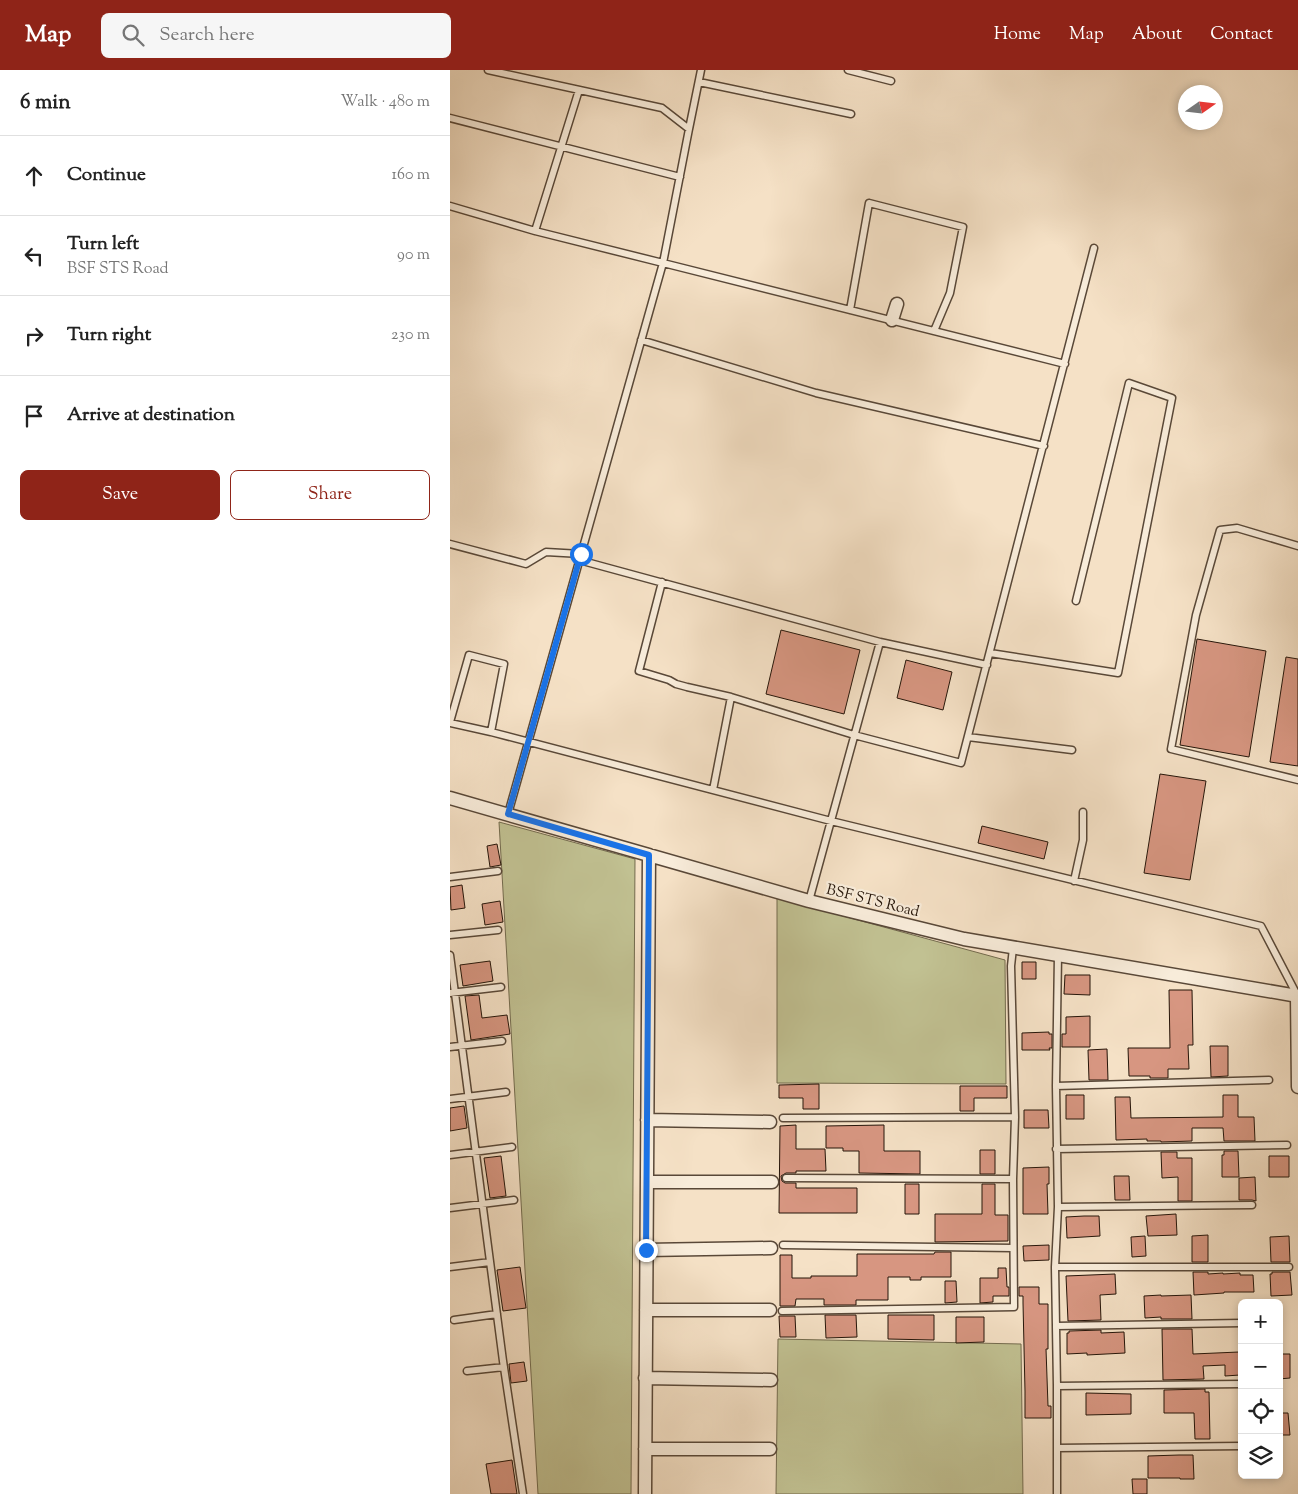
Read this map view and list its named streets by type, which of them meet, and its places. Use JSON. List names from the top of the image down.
{
  "streets": {
    "street": ["BSF STS Road"]
  },
  "north": "right",
  "page": {
    "header": "Map",
    "search": "Search here",
    "nav": [
      "Home",
      "Map",
      "About",
      "Contact"
    ],
    "heading": ["6 min", "Walk · 480 m"],
    "list": [
      ["Continue", "160 m"],
      ["Turn left", "BSF STS Road", "90 m"],
      ["Turn right", "230 m"],
      "Arrive at destination"
    ],
    "buttons": ["Save", "Share"],
    "map_buttons": ["+", "−"]
  }
}
